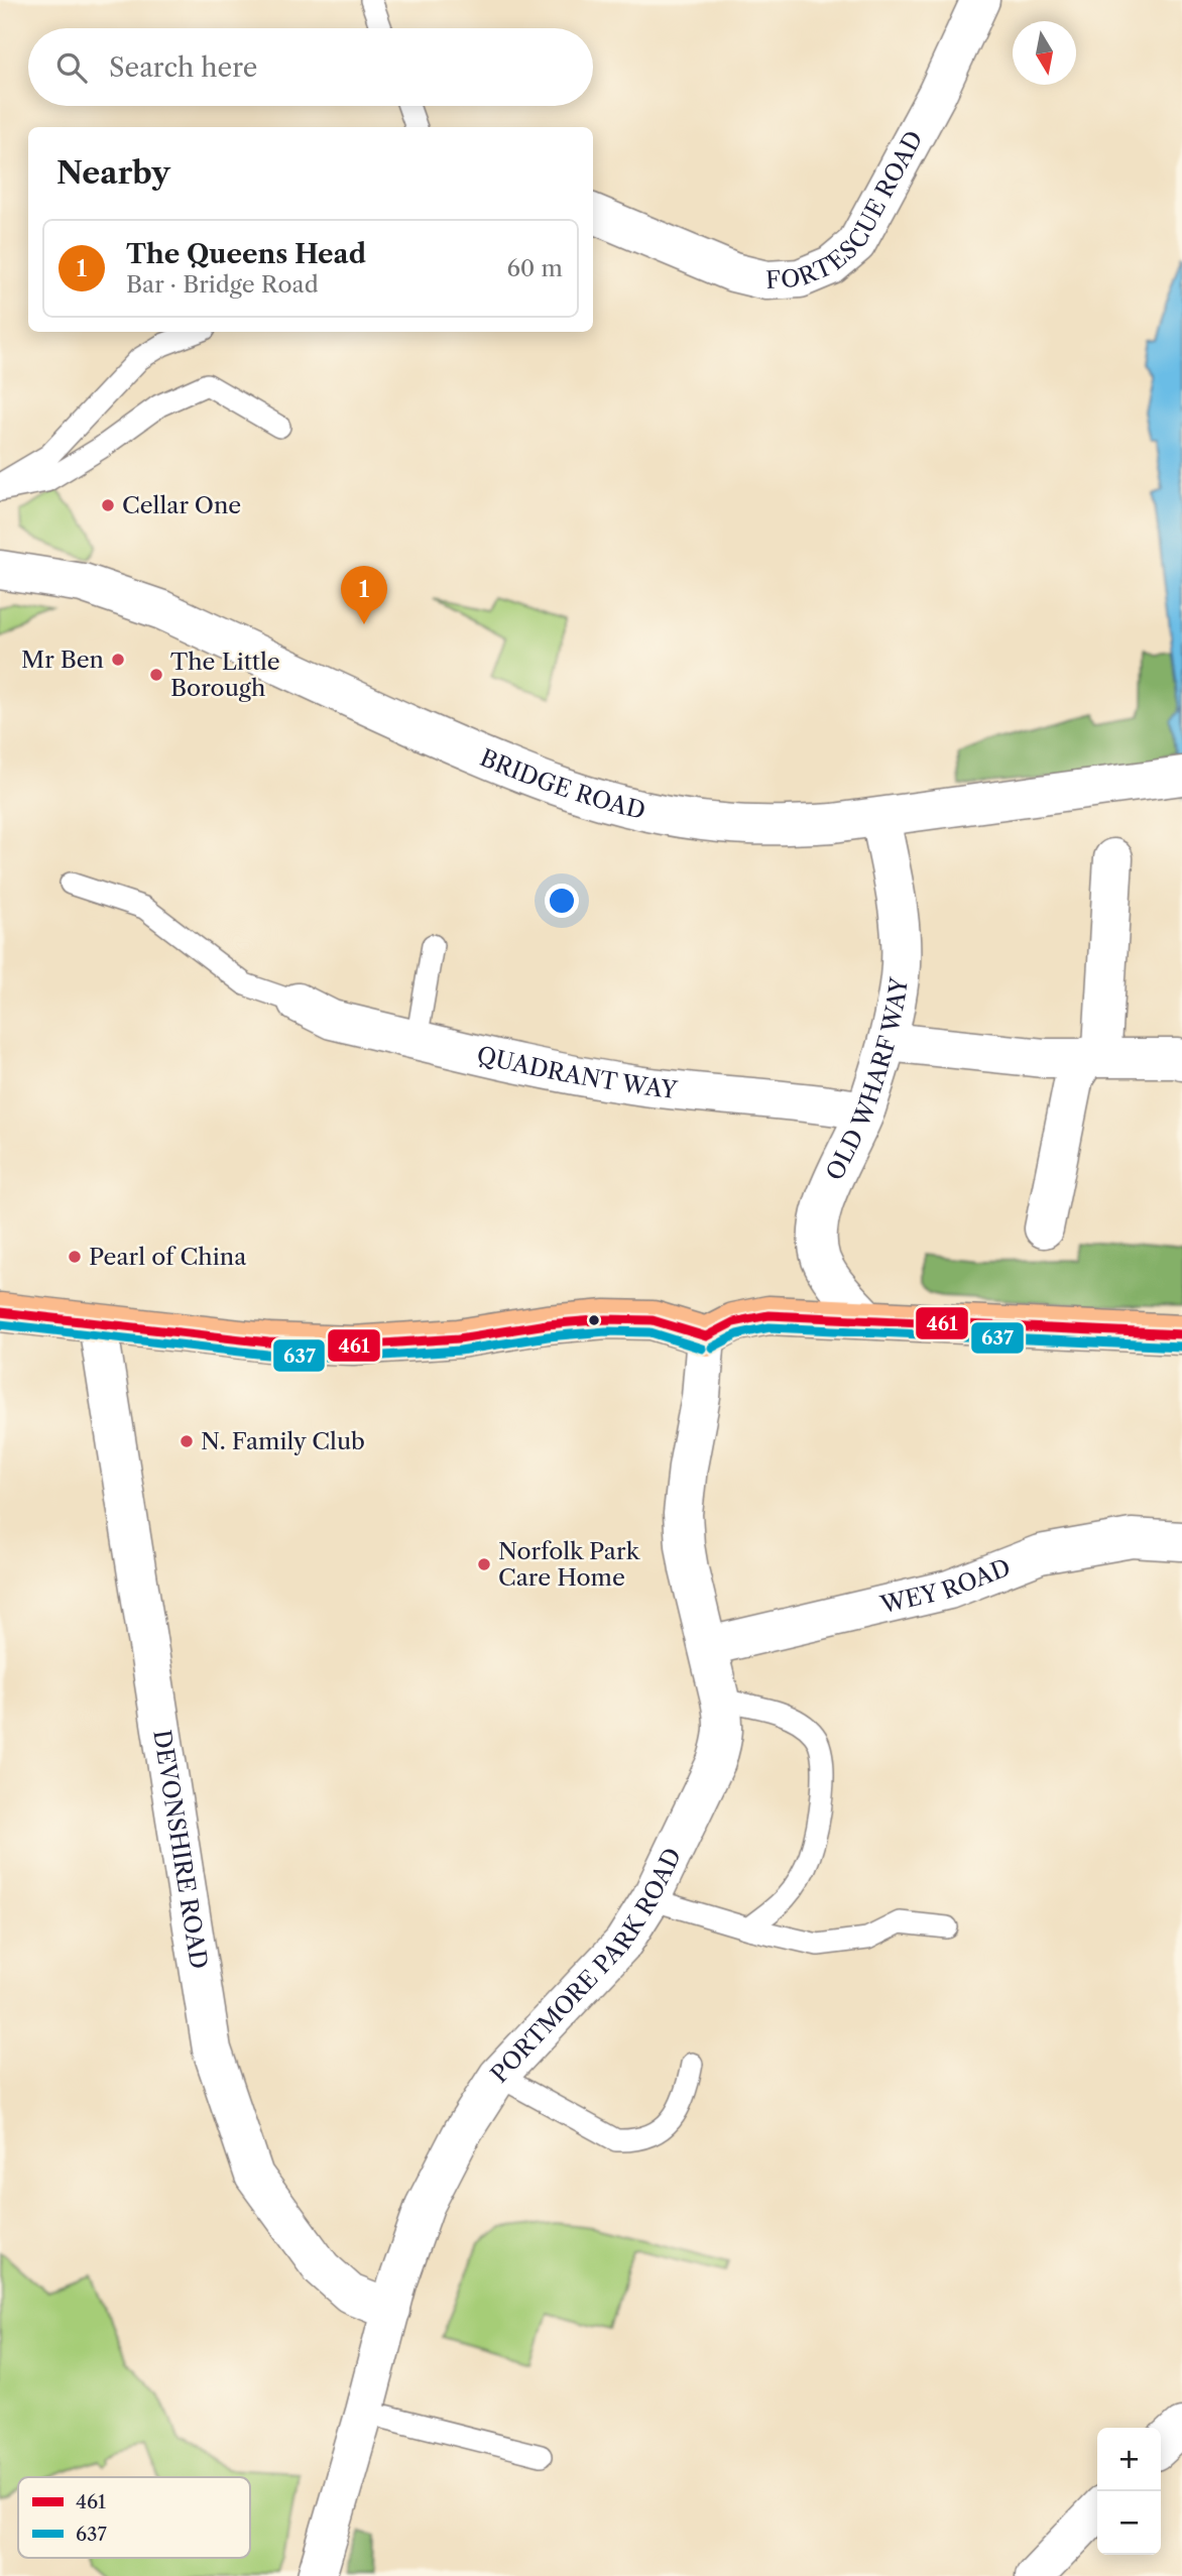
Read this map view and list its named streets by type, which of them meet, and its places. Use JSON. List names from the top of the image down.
{
  "streets": {
    "street": [
      "FORTESCUE ROAD",
      "BRIDGE ROAD",
      "QUADRANT WAY",
      "OLD WHARF WAY",
      "WEY ROAD",
      "DEVONSHIRE ROAD",
      "PORTMORE PARK ROAD"
    ]
  },
  "crossings": [
    ["BRIDGE ROAD", "OLD WHARF WAY"],
    ["QUADRANT WAY", "OLD WHARF WAY"],
    ["WEY ROAD", "PORTMORE PARK ROAD"],
    ["DEVONSHIRE ROAD", "PORTMORE PARK ROAD"]
  ],
  "places": [
    "Cellar One",
    "Mr Ben",
    "The Little Borough",
    "Pearl of China",
    "N. Family Club",
    "Norfolk Park Care Home"
  ],
  "lines": ["transit line 461", "transit line 637"],
  "legend": ["461", "637"],
  "north": "bottom",
  "page": {
    "search": "Search here",
    "heading": "Nearby",
    "list": [
      {
        "mark": "1",
        "name": "The Queens Head",
        "note": "Bar · Bridge Road",
        "value": "60 m"
      }
    ],
    "pins": "1",
    "map_buttons": ["+", "−"]
  }
}
